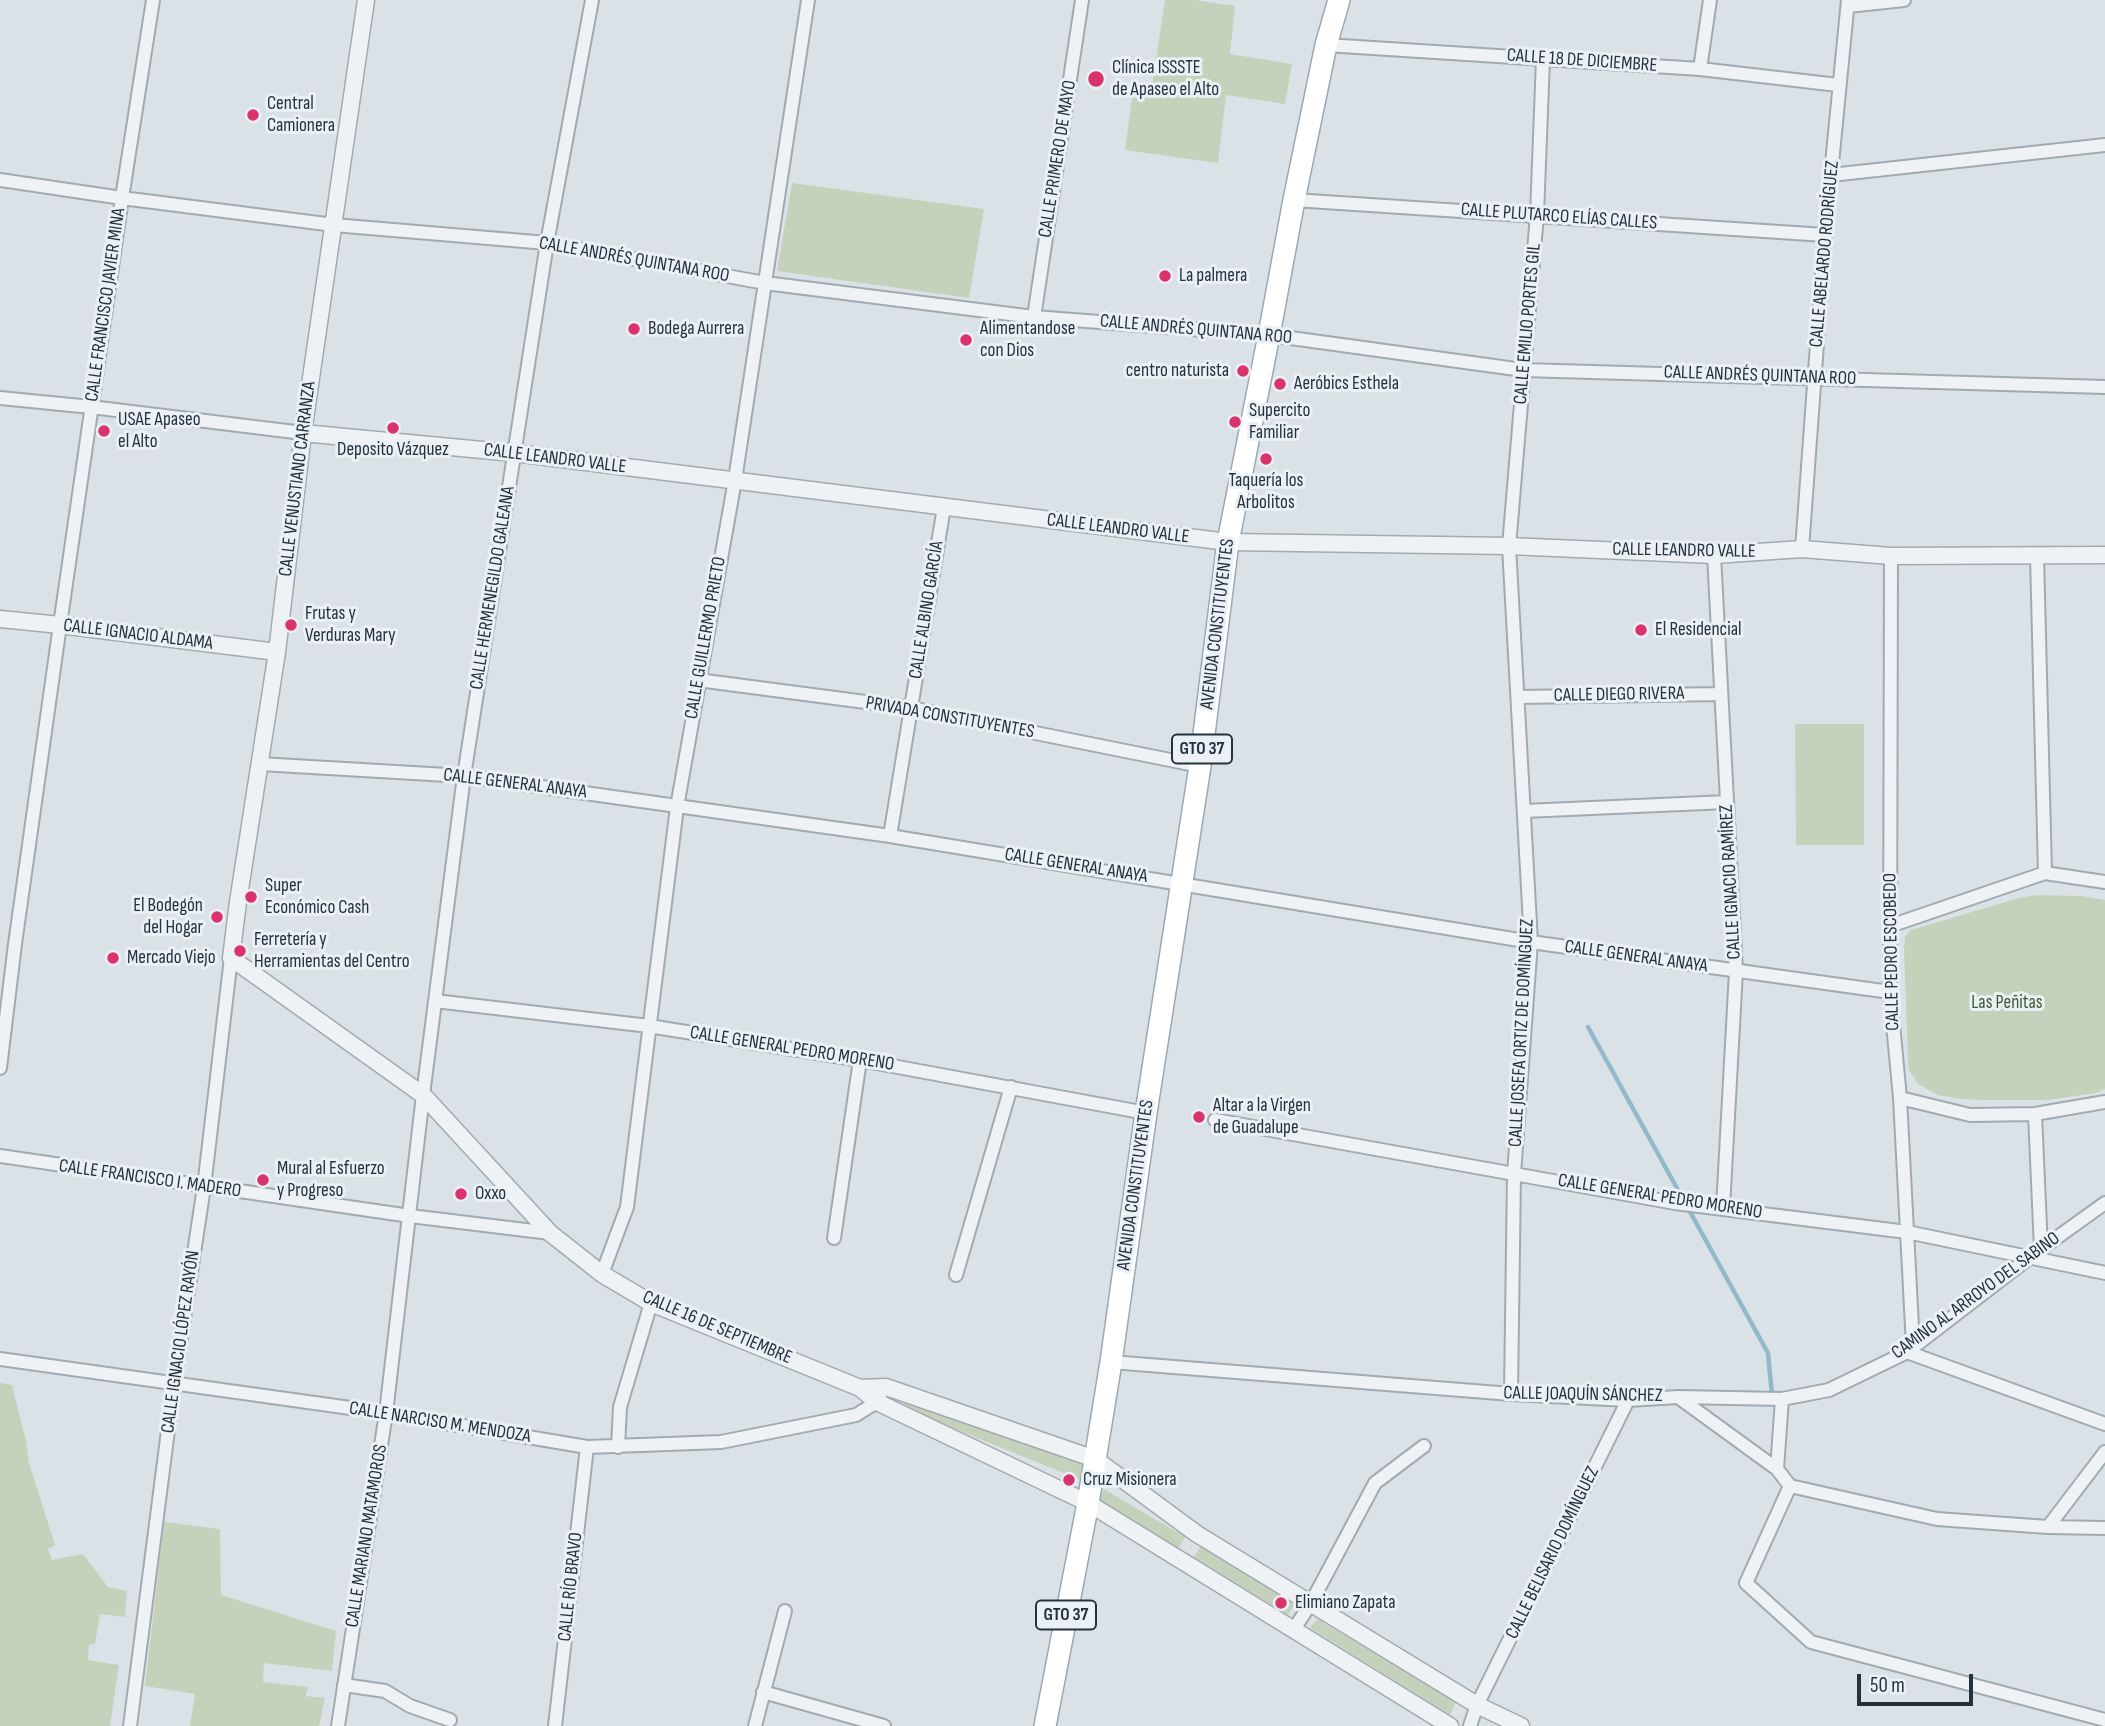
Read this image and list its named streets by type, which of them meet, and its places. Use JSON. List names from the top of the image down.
{
  "streets": {
    "main road": ["AVENIDA CONSTITUYENTES", "GTO 37"],
    "street": [
      "CALLE 18 DE DICIEMBRE",
      "CALLE PRIMERO DE MAYO",
      "CALLE PLUTARCO ELÍAS CALLES",
      "CALLE ABELARDO RODRÍGUEZ",
      "CALLE ANDRÉS QUINTANA ROO",
      "CALLE FRANCISCO JAVIER MINA",
      "CALLE EMILIO PORTES GIL",
      "CALLE LEANDRO VALLE",
      "CALLE VENUSTIANO CARRANZA",
      "CALLE HERMENEGILDO GALEANA",
      "CALLE ALBINO GARCÍA",
      "CALLE IGNACIO ALDAMA",
      "CALLE GUILLERMO PRIETO",
      "CALLE DIEGO RIVERA",
      "PRIVADA CONSTITUYENTES",
      "CALLE GENERAL ANAYA",
      "CALLE IGNACIO RAMÍREZ",
      "CALLE PEDRO ESCOBEDO",
      "CALLE JOSEFA ORTIZ DE DOMÍNGUEZ",
      "CALLE GENERAL PEDRO MORENO",
      "CALLE FRANCISCO I. MADERO",
      "CAMINO AL ARROYO DEL SABINO",
      "CALLE 16 DE SEPTIEMBRE",
      "CALLE IGNACIO LÓPEZ RAYÓN",
      "CALLE JOAQUÍN SÁNCHEZ",
      "CALLE NARCISO M. MENDOZA",
      "CALLE MARIANO MATAMOROS",
      "CALLE BELISARIO DOMÍNGUEZ",
      "CALLE RÍO BRAVO"
    ]
  },
  "crossings": [
    ["CALLE 18 DE DICIEMBRE", "CALLE ABELARDO RODRÍGUEZ"],
    ["CALLE 18 DE DICIEMBRE", "CALLE EMILIO PORTES GIL"],
    ["CALLE 18 DE DICIEMBRE", "AVENIDA CONSTITUYENTES"],
    ["CALLE PRIMERO DE MAYO", "CALLE ANDRÉS QUINTANA ROO"],
    ["CALLE PLUTARCO ELÍAS CALLES", "CALLE ABELARDO RODRÍGUEZ"],
    ["CALLE PLUTARCO ELÍAS CALLES", "CALLE EMILIO PORTES GIL"],
    ["CALLE PLUTARCO ELÍAS CALLES", "AVENIDA CONSTITUYENTES"],
    ["CALLE ABELARDO RODRÍGUEZ", "CALLE ANDRÉS QUINTANA ROO"],
    ["CALLE ABELARDO RODRÍGUEZ", "CALLE LEANDRO VALLE"],
    ["CALLE ANDRÉS QUINTANA ROO", "CALLE FRANCISCO JAVIER MINA"],
    ["CALLE ANDRÉS QUINTANA ROO", "CALLE EMILIO PORTES GIL"],
    ["CALLE ANDRÉS QUINTANA ROO", "CALLE VENUSTIANO CARRANZA"],
    ["CALLE ANDRÉS QUINTANA ROO", "CALLE HERMENEGILDO GALEANA"],
    ["CALLE ANDRÉS QUINTANA ROO", "AVENIDA CONSTITUYENTES"],
    ["CALLE ANDRÉS QUINTANA ROO", "CALLE GUILLERMO PRIETO"],
    ["CALLE FRANCISCO JAVIER MINA", "CALLE IGNACIO ALDAMA"],
    ["CALLE EMILIO PORTES GIL", "CALLE LEANDRO VALLE"],
    ["CALLE EMILIO PORTES GIL", "CALLE JOSEFA ORTIZ DE DOMÍNGUEZ"],
    ["CALLE LEANDRO VALLE", "CALLE VENUSTIANO CARRANZA"],
    ["CALLE LEANDRO VALLE", "CALLE HERMENEGILDO GALEANA"],
    ["CALLE LEANDRO VALLE", "CALLE ALBINO GARCÍA"],
    ["CALLE LEANDRO VALLE", "AVENIDA CONSTITUYENTES"],
    ["CALLE LEANDRO VALLE", "CALLE GUILLERMO PRIETO"],
    ["CALLE LEANDRO VALLE", "CALLE IGNACIO RAMÍREZ"],
    ["CALLE LEANDRO VALLE", "CALLE PEDRO ESCOBEDO"],
    ["CALLE LEANDRO VALLE", "CALLE JOSEFA ORTIZ DE DOMÍNGUEZ"],
    ["CALLE VENUSTIANO CARRANZA", "CALLE IGNACIO ALDAMA"],
    ["CALLE VENUSTIANO CARRANZA", "CALLE GENERAL ANAYA"],
    ["CALLE VENUSTIANO CARRANZA", "CALLE 16 DE SEPTIEMBRE"],
    ["CALLE VENUSTIANO CARRANZA", "CALLE IGNACIO LÓPEZ RAYÓN"],
    ["CALLE HERMENEGILDO GALEANA", "CALLE GENERAL ANAYA"],
    ["CALLE HERMENEGILDO GALEANA", "CALLE GENERAL PEDRO MORENO"],
    ["CALLE HERMENEGILDO GALEANA", "CALLE 16 DE SEPTIEMBRE"],
    ["CALLE HERMENEGILDO GALEANA", "CALLE MARIANO MATAMOROS"],
    ["CALLE ALBINO GARCÍA", "PRIVADA CONSTITUYENTES"],
    ["CALLE ALBINO GARCÍA", "CALLE GENERAL ANAYA"],
    ["AVENIDA CONSTITUYENTES", "PRIVADA CONSTITUYENTES"],
    ["AVENIDA CONSTITUYENTES", "GTO 37"],
    ["AVENIDA CONSTITUYENTES", "CALLE GENERAL ANAYA"],
    ["AVENIDA CONSTITUYENTES", "CALLE GENERAL PEDRO MORENO"],
    ["AVENIDA CONSTITUYENTES", "CALLE 16 DE SEPTIEMBRE"],
    ["AVENIDA CONSTITUYENTES", "CALLE JOAQUÍN SÁNCHEZ"],
    ["CALLE GUILLERMO PRIETO", "PRIVADA CONSTITUYENTES"],
    ["CALLE GUILLERMO PRIETO", "CALLE GENERAL ANAYA"],
    ["CALLE GUILLERMO PRIETO", "CALLE GENERAL PEDRO MORENO"],
    ["CALLE GUILLERMO PRIETO", "CALLE 16 DE SEPTIEMBRE"],
    ["CALLE DIEGO RIVERA", "CALLE IGNACIO RAMÍREZ"],
    ["CALLE DIEGO RIVERA", "CALLE JOSEFA ORTIZ DE DOMÍNGUEZ"],
    ["GTO 37", "CALLE 16 DE SEPTIEMBRE"],
    ["CALLE GENERAL ANAYA", "CALLE IGNACIO RAMÍREZ"],
    ["CALLE GENERAL ANAYA", "CALLE PEDRO ESCOBEDO"],
    ["CALLE GENERAL ANAYA", "CALLE JOSEFA ORTIZ DE DOMÍNGUEZ"],
    ["CALLE IGNACIO RAMÍREZ", "CALLE GENERAL PEDRO MORENO"],
    ["CALLE PEDRO ESCOBEDO", "CALLE GENERAL PEDRO MORENO"],
    ["CALLE PEDRO ESCOBEDO", "CAMINO AL ARROYO DEL SABINO"],
    ["CALLE JOSEFA ORTIZ DE DOMÍNGUEZ", "CALLE GENERAL PEDRO MORENO"],
    ["CALLE JOSEFA ORTIZ DE DOMÍNGUEZ", "CALLE JOAQUÍN SÁNCHEZ"],
    ["CALLE GENERAL PEDRO MORENO", "CAMINO AL ARROYO DEL SABINO"],
    ["CALLE FRANCISCO I. MADERO", "CALLE 16 DE SEPTIEMBRE"],
    ["CALLE FRANCISCO I. MADERO", "CALLE IGNACIO LÓPEZ RAYÓN"],
    ["CALLE FRANCISCO I. MADERO", "CALLE MARIANO MATAMOROS"],
    ["CAMINO AL ARROYO DEL SABINO", "CALLE JOAQUÍN SÁNCHEZ"],
    ["CALLE 16 DE SEPTIEMBRE", "CALLE IGNACIO LÓPEZ RAYÓN"],
    ["CALLE 16 DE SEPTIEMBRE", "CALLE NARCISO M. MENDOZA"],
    ["CALLE 16 DE SEPTIEMBRE", "CALLE MARIANO MATAMOROS"],
    ["CALLE 16 DE SEPTIEMBRE", "CALLE BELISARIO DOMÍNGUEZ"],
    ["CALLE IGNACIO LÓPEZ RAYÓN", "CALLE NARCISO M. MENDOZA"],
    ["CALLE JOAQUÍN SÁNCHEZ", "CALLE BELISARIO DOMÍNGUEZ"],
    ["CALLE NARCISO M. MENDOZA", "CALLE MARIANO MATAMOROS"],
    ["CALLE NARCISO M. MENDOZA", "CALLE RÍO BRAVO"]
  ],
  "parks": ["Las Peñitas"],
  "places": [
    "Clínica ISSSTE de Apaseo el Alto",
    "Central Camionera",
    "La palmera",
    "Bodega Aurrera",
    "Alimentandose con Dios",
    "centro naturista",
    "Aeróbics Esthela",
    "Supercito Familiar",
    "Deposito Vázquez",
    "USAE Apaseo el Alto",
    "Taquería los Arbolitos",
    "Frutas y Verduras Mary",
    "El Residencial",
    "Super Económico Cash",
    "El Bodegón del Hogar",
    "Ferretería y Herramientas del Centro",
    "Mercado Viejo",
    "Altar a la Virgen de Guadalupe",
    "Mural al Esfuerzo y Progreso",
    "Oxxo",
    "Cruz Misionera",
    "Elimiano Zapata"
  ],
  "scale_bar": "50 m"
}
